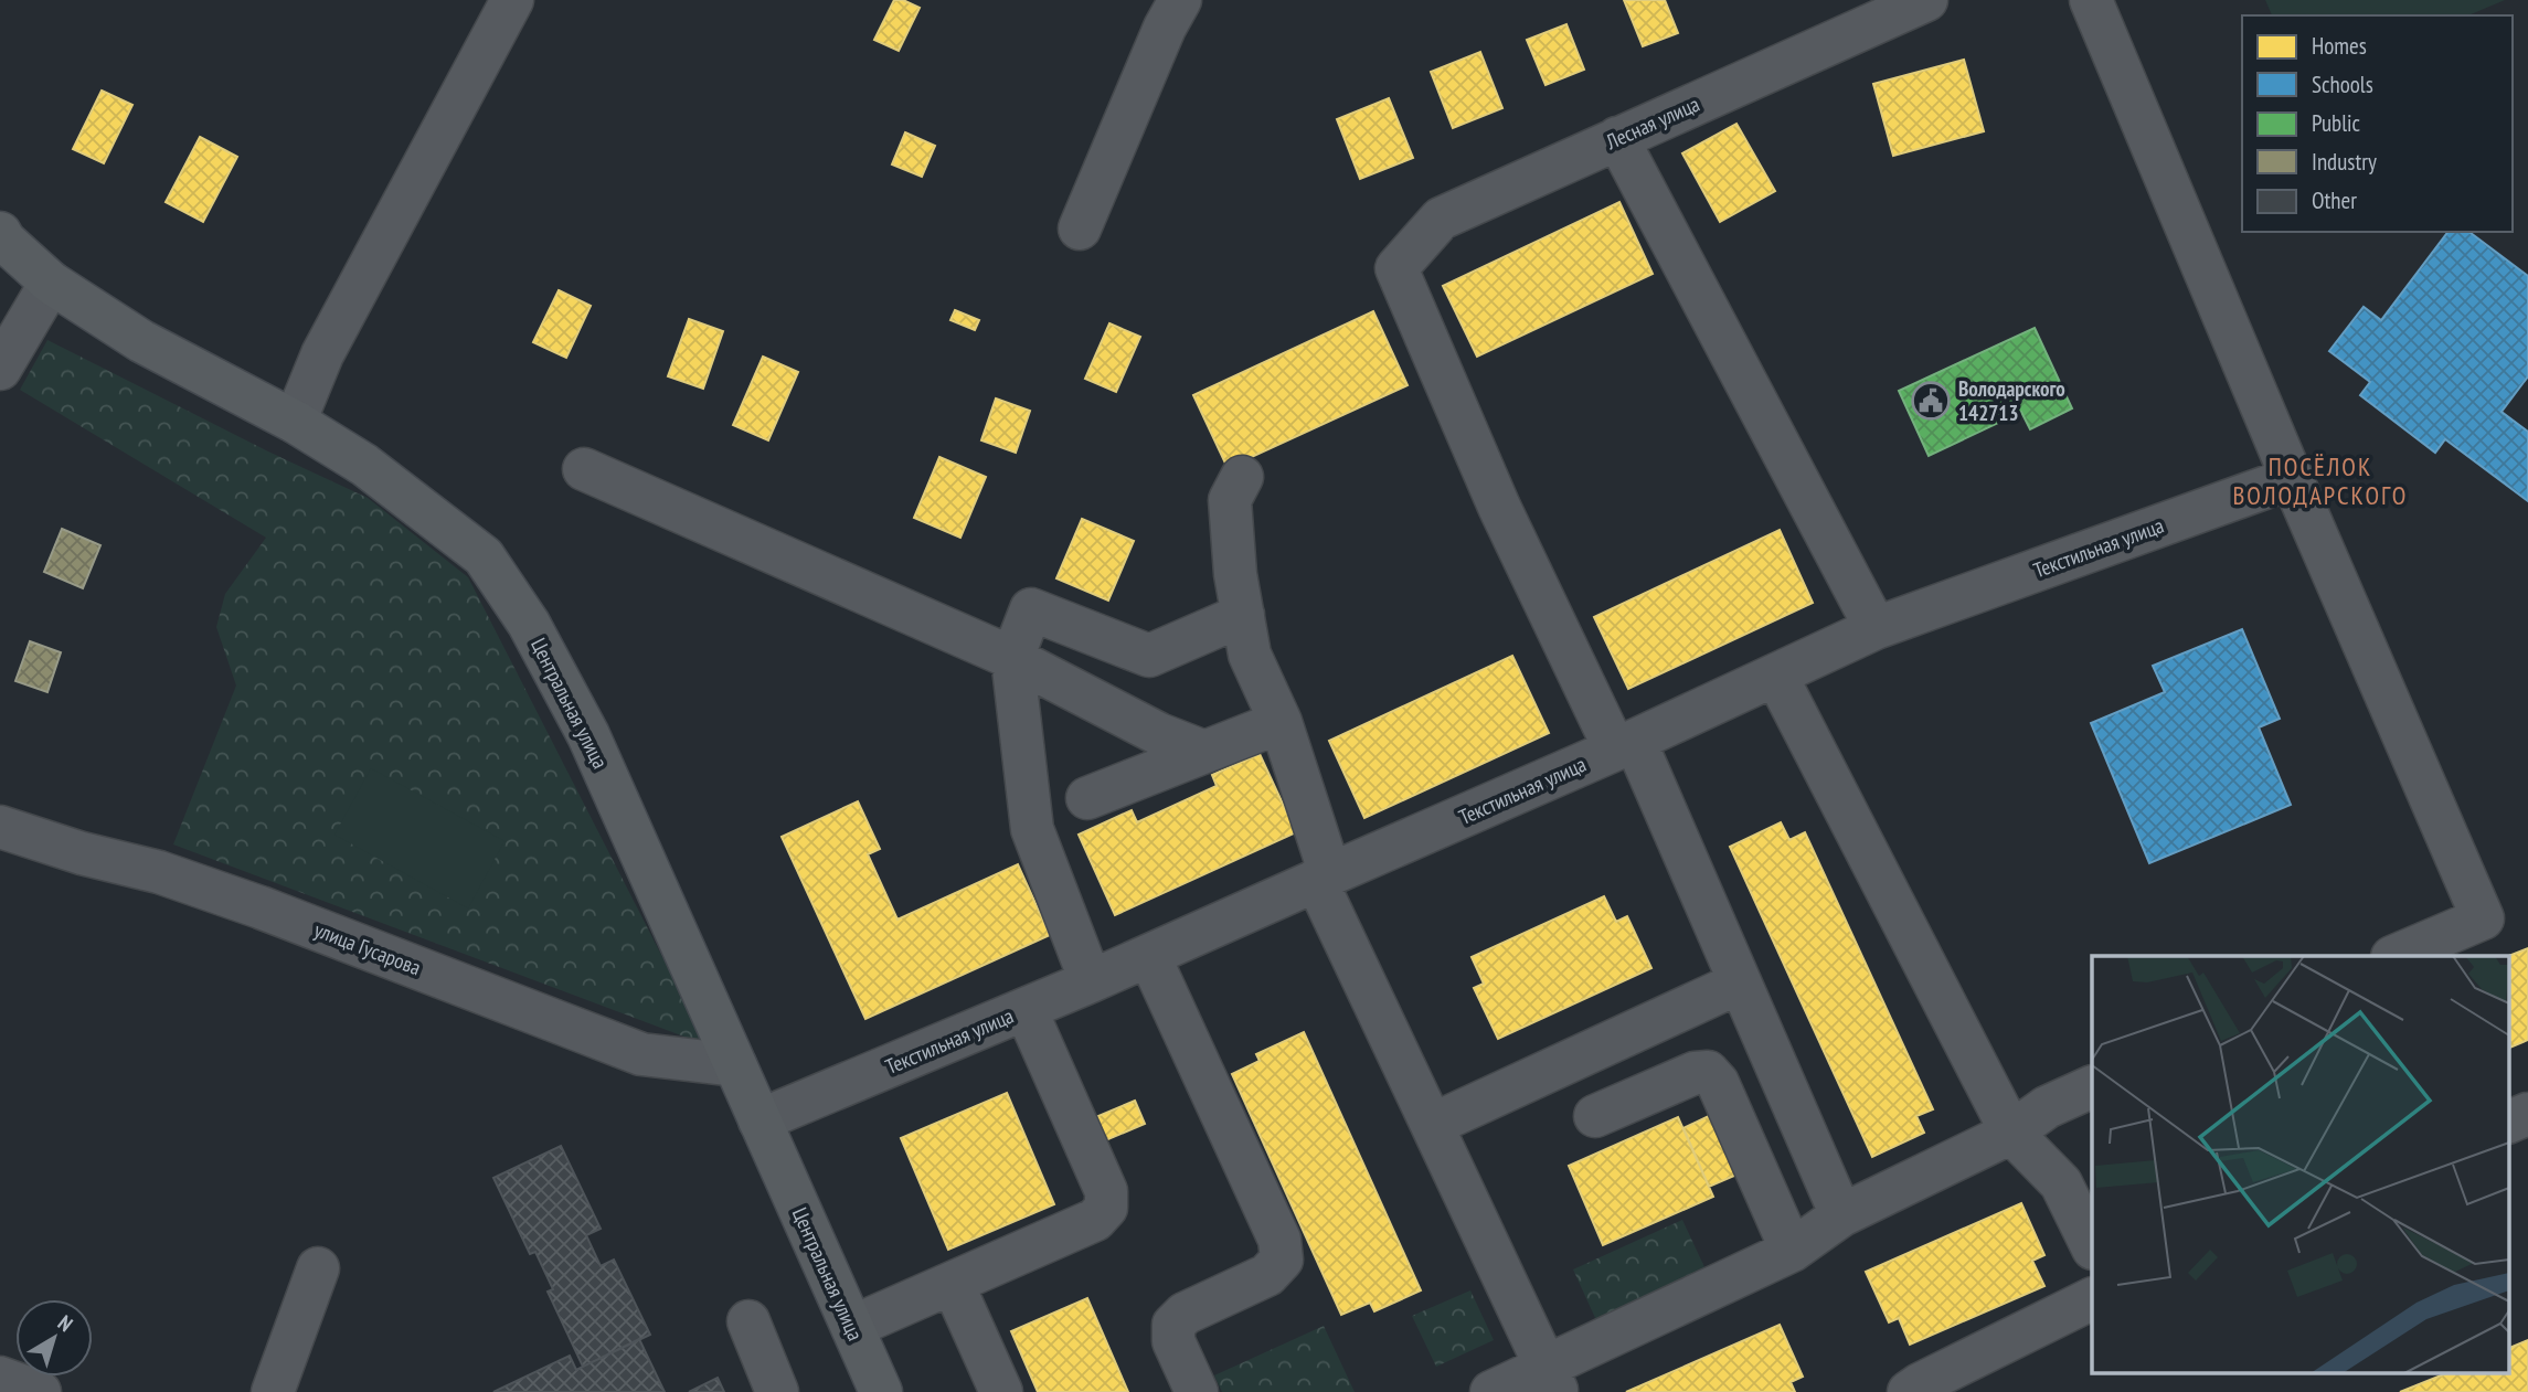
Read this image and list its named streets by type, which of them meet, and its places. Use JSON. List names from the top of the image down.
{
  "streets": {
    "main road": ["Центральная улица"],
    "street": ["Лесная улица", "Текстильная улица", "улица Гусарова"]
  },
  "crossings": [
    ["Лесная улица", "Текстильная улица"],
    ["Текстильная улица", "Центральная улица"],
    ["Центральная улица", "улица Гусарова"]
  ],
  "districts": ["ПОСЁЛОК ВОЛОДАРСКОГО"],
  "places": {
    "public building": ["Володарского 142713"]
  },
  "legend": [
    "Homes",
    "Schools",
    "Public",
    "Industry",
    "Other"
  ],
  "north": "top right"
}
